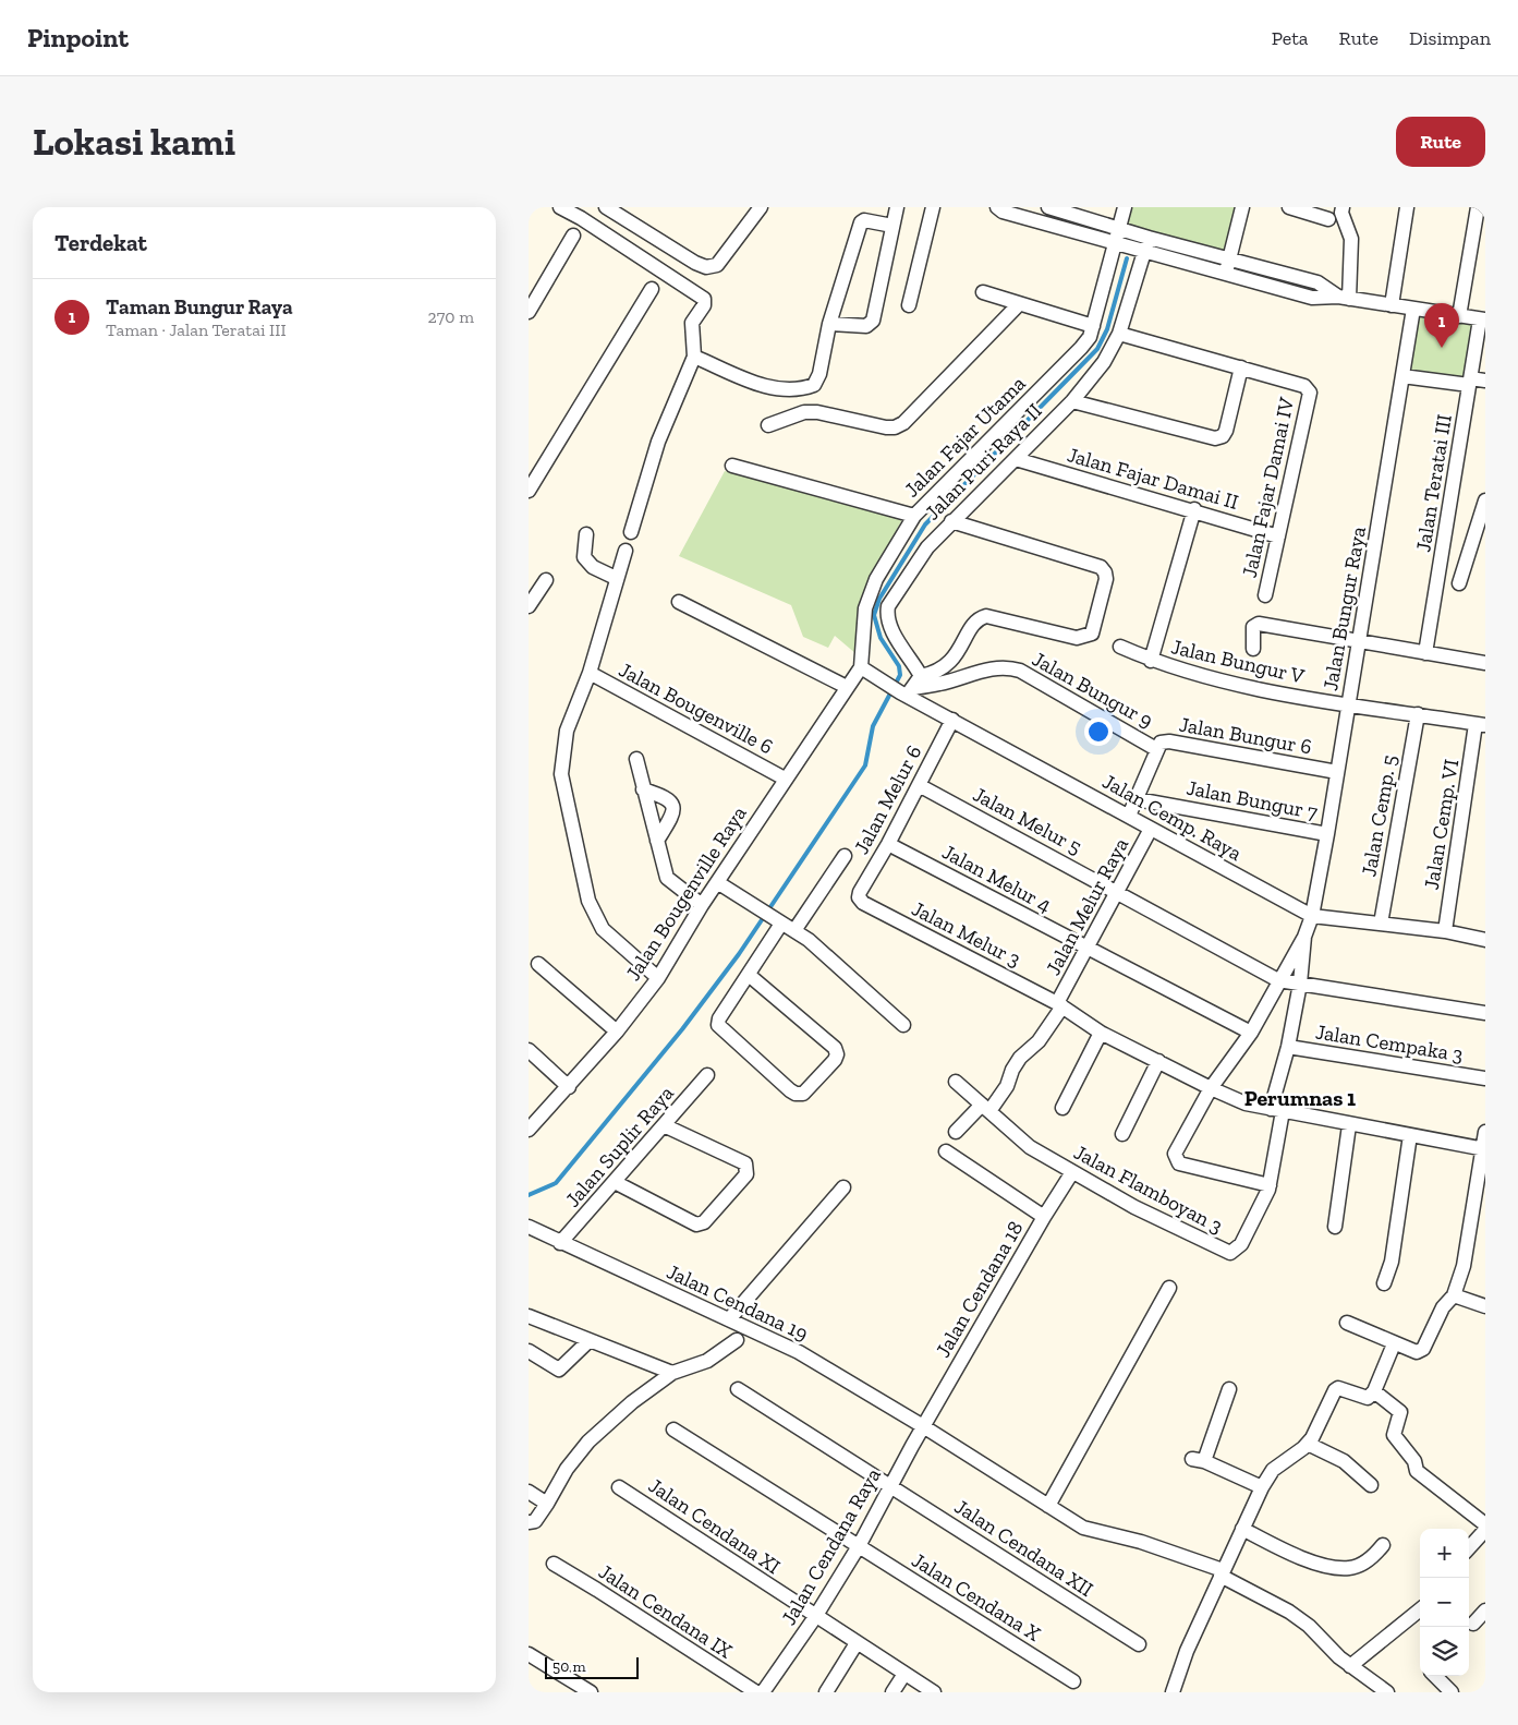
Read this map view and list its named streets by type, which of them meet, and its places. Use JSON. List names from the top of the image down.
{
  "streets": {
    "street": [
      "Jalan Fajar Utama",
      "Jalan Puri Raya II",
      "Jalan Fajar Damai II",
      "Jalan Teratai III",
      "Jalan Fajar Damai IV",
      "Jalan Bungur Raya",
      "Jalan Bungur V",
      "Jalan Bungur 9",
      "Jalan Bougenville 6",
      "Jalan Bungur 6",
      "Jalan Melur 6",
      "Jalan Bungur 7",
      "Jalan Cemp. 5",
      "Jalan Cemp. Raya",
      "Jalan Melur 5",
      "Jalan Cemp. VI",
      "Jalan Melur 4",
      "Jalan Bougenville Raya",
      "Jalan Melur Raya",
      "Jalan Melur 3",
      "Jalan Cempaka 3",
      "Jalan Suplir Raya",
      "Jalan Flamboyan 3",
      "Jalan Cendana 18",
      "Jalan Cendana 19",
      "Jalan Cendana XI",
      "Jalan Cendana Raya",
      "Jalan Cendana XII",
      "Jalan Cendana X",
      "Jalan Cendana IX"
    ]
  },
  "crossings": [
    ["Jalan Fajar Utama", "Jalan Cemp. Raya"],
    ["Jalan Fajar Utama", "Jalan Bougenville Raya"],
    ["Jalan Puri Raya II", "Jalan Fajar Damai II"],
    ["Jalan Puri Raya II", "Jalan Fajar Damai IV"],
    ["Jalan Puri Raya II", "Jalan Bungur 9"],
    ["Jalan Puri Raya II", "Jalan Cemp. Raya"],
    ["Jalan Fajar Damai II", "Jalan Fajar Damai IV"],
    ["Jalan Bungur Raya", "Jalan Bungur V"],
    ["Jalan Bungur Raya", "Jalan Bungur 6"],
    ["Jalan Bungur Raya", "Jalan Bungur 7"],
    ["Jalan Bungur Raya", "Jalan Cemp. Raya"],
    ["Jalan Bungur Raya", "Jalan Flamboyan 3"],
    ["Jalan Bungur V", "Jalan Cemp. 5"],
    ["Jalan Bungur V", "Jalan Cemp. VI"],
    ["Jalan Bungur 9", "Jalan Bungur 6"],
    ["Jalan Bungur 9", "Jalan Cemp. Raya"],
    ["Jalan Bougenville 6", "Jalan Bougenville Raya"],
    ["Jalan Bungur 6", "Jalan Bungur 7"],
    ["Jalan Bungur 6", "Jalan Cemp. Raya"],
    ["Jalan Melur 6", "Jalan Cemp. Raya"],
    ["Jalan Melur 6", "Jalan Melur 5"],
    ["Jalan Melur 6", "Jalan Melur 4"],
    ["Jalan Melur 6", "Jalan Melur 3"],
    ["Jalan Cemp. 5", "Jalan Cemp. Raya"],
    ["Jalan Cemp. Raya", "Jalan Cemp. VI"],
    ["Jalan Cemp. Raya", "Jalan Bougenville Raya"],
    ["Jalan Cemp. Raya", "Jalan Melur Raya"],
    ["Jalan Melur 5", "Jalan Melur Raya"],
    ["Jalan Melur 5", "Jalan Flamboyan 3"],
    ["Jalan Melur 4", "Jalan Melur Raya"],
    ["Jalan Melur Raya", "Jalan Melur 3"],
    ["Jalan Melur Raya", "Jalan Flamboyan 3"],
    ["Jalan Melur 3", "Jalan Flamboyan 3"],
    ["Jalan Cempaka 3", "Jalan Flamboyan 3"],
    ["Jalan Suplir Raya", "Jalan Cendana 19"],
    ["Jalan Flamboyan 3", "Jalan Cendana 18"],
    ["Jalan Cendana 18", "Jalan Cendana 19"],
    ["Jalan Cendana 18", "Jalan Cendana Raya"],
    ["Jalan Cendana XI", "Jalan Cendana Raya"],
    ["Jalan Cendana Raya", "Jalan Cendana XII"],
    ["Jalan Cendana Raya", "Jalan Cendana X"]
  ],
  "districts": ["Perumnas 1"],
  "scale_bar": "50 m",
  "page": {
    "header": "Pinpoint",
    "nav": ["Peta", "Rute", "Disimpan"],
    "buttons": "Rute",
    "title": "Lokasi kami",
    "heading": "Terdekat",
    "list": [
      {
        "mark": "1",
        "name": "Taman Bungur Raya",
        "note": "Taman · Jalan Teratai III",
        "value": "270 m"
      }
    ],
    "pins": "1",
    "map_buttons": ["+", "−"],
    "scale": "50 m"
  }
}
